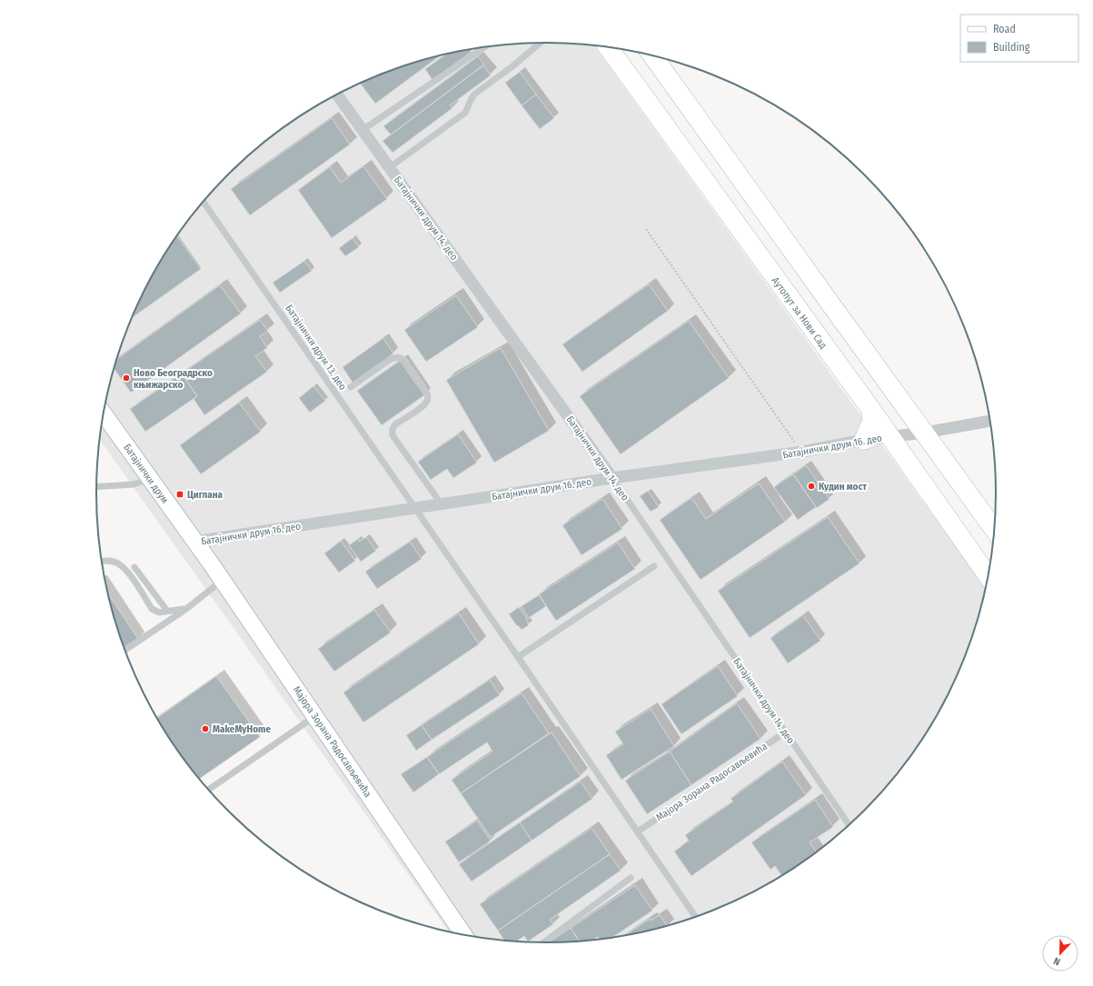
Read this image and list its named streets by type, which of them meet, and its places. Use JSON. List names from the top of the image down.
{
  "streets": {
    "main road": ["Аутопут за Нови Сад", "Батајнички друм", "Мајора Зорана Радосављевића"],
    "street": ["Батајнички друм 14. део", "Батајнички друм 16. део"],
    "lane": ["Батајнички друм 13. део"]
  },
  "crossings": [
    ["Батајнички друм 14. део", "Батајнички друм 16. део"],
    ["Батајнички друм 14. део", "Мајора Зорана Радосављевића"],
    ["Аутопут за Нови Сад", "Батајнички друм 16. део"],
    ["Батајнички друм 13. део", "Батајнички друм 16. део"],
    ["Батајнички друм 16. део", "Батајнички друм"],
    ["Батајнички друм 16. део", "Мајора Зорана Радосављевића"],
    ["Батајнички друм", "Мајора Зорана Радосављевића"]
  ],
  "places": {
    "other": ["Ново Београдрско књижарско", "Кудин мост", "MakeMyHome"],
    "transit": ["Циглана"]
  },
  "legend": ["Road", "Building"],
  "north": "bottom left"
}
